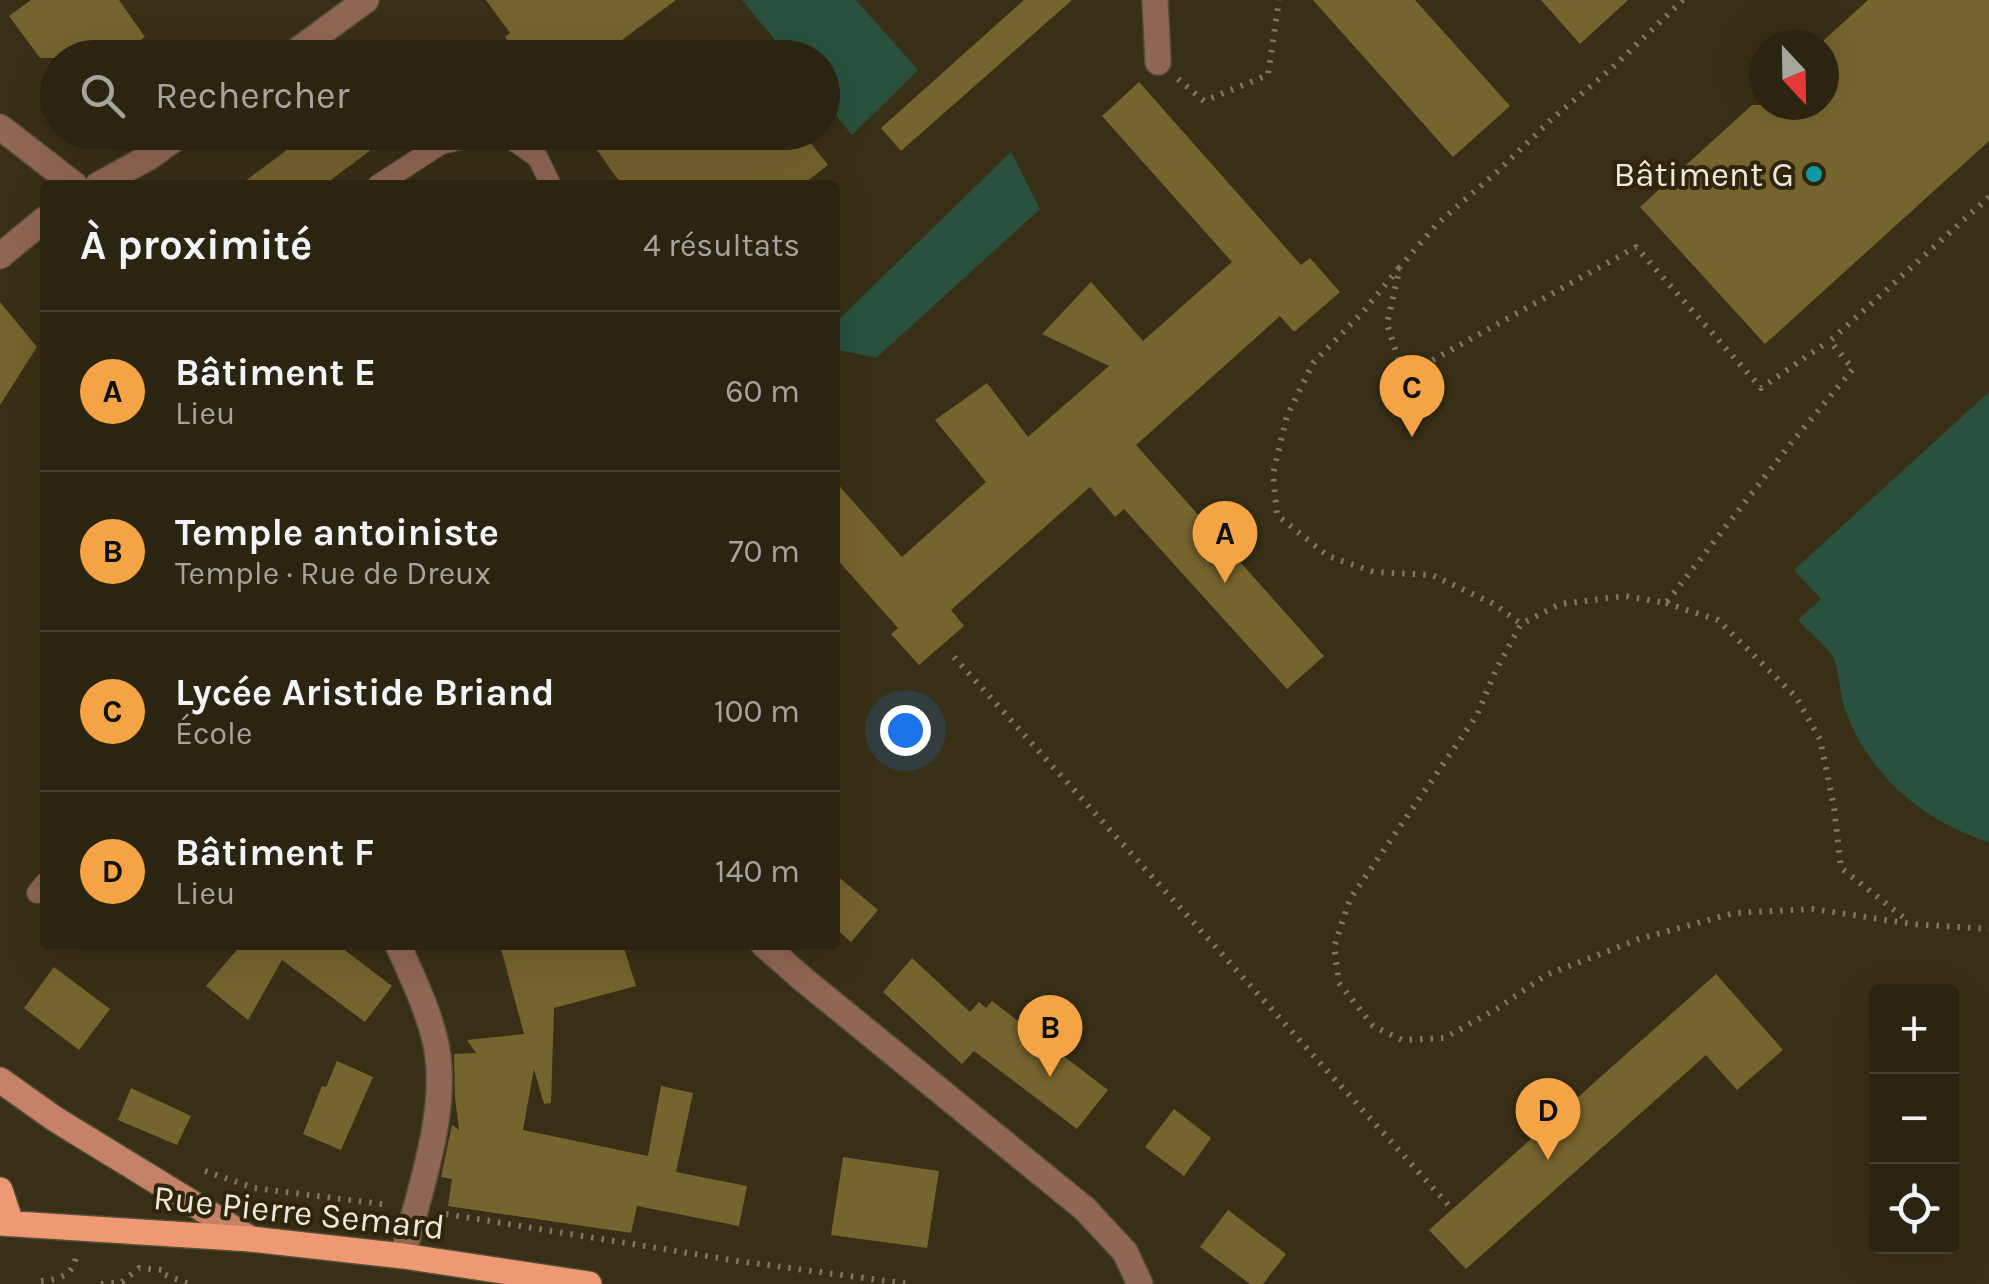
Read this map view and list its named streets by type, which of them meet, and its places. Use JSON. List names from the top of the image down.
{
  "streets": {
    "main road": ["Rue Pierre Semard"]
  },
  "places": ["Bâtiment G"],
  "north": "bottom",
  "page": {
    "search": "Rechercher",
    "heading": ["À proximité", "4 résultats"],
    "list": [
      {
        "mark": "A",
        "name": "Bâtiment E",
        "note": "Lieu",
        "value": "60 m"
      },
      {
        "mark": "B",
        "name": "Temple antoiniste",
        "note": "Temple · Rue de Dreux",
        "value": "70 m"
      },
      {
        "mark": "C",
        "name": "Lycée Aristide Briand",
        "note": "École",
        "value": "100 m"
      },
      {
        "mark": "D",
        "name": "Bâtiment F",
        "note": "Lieu",
        "value": "140 m"
      }
    ],
    "pins": [
      "C",
      "A",
      "B",
      "D"
    ],
    "map_buttons": ["+", "−"]
  }
}
